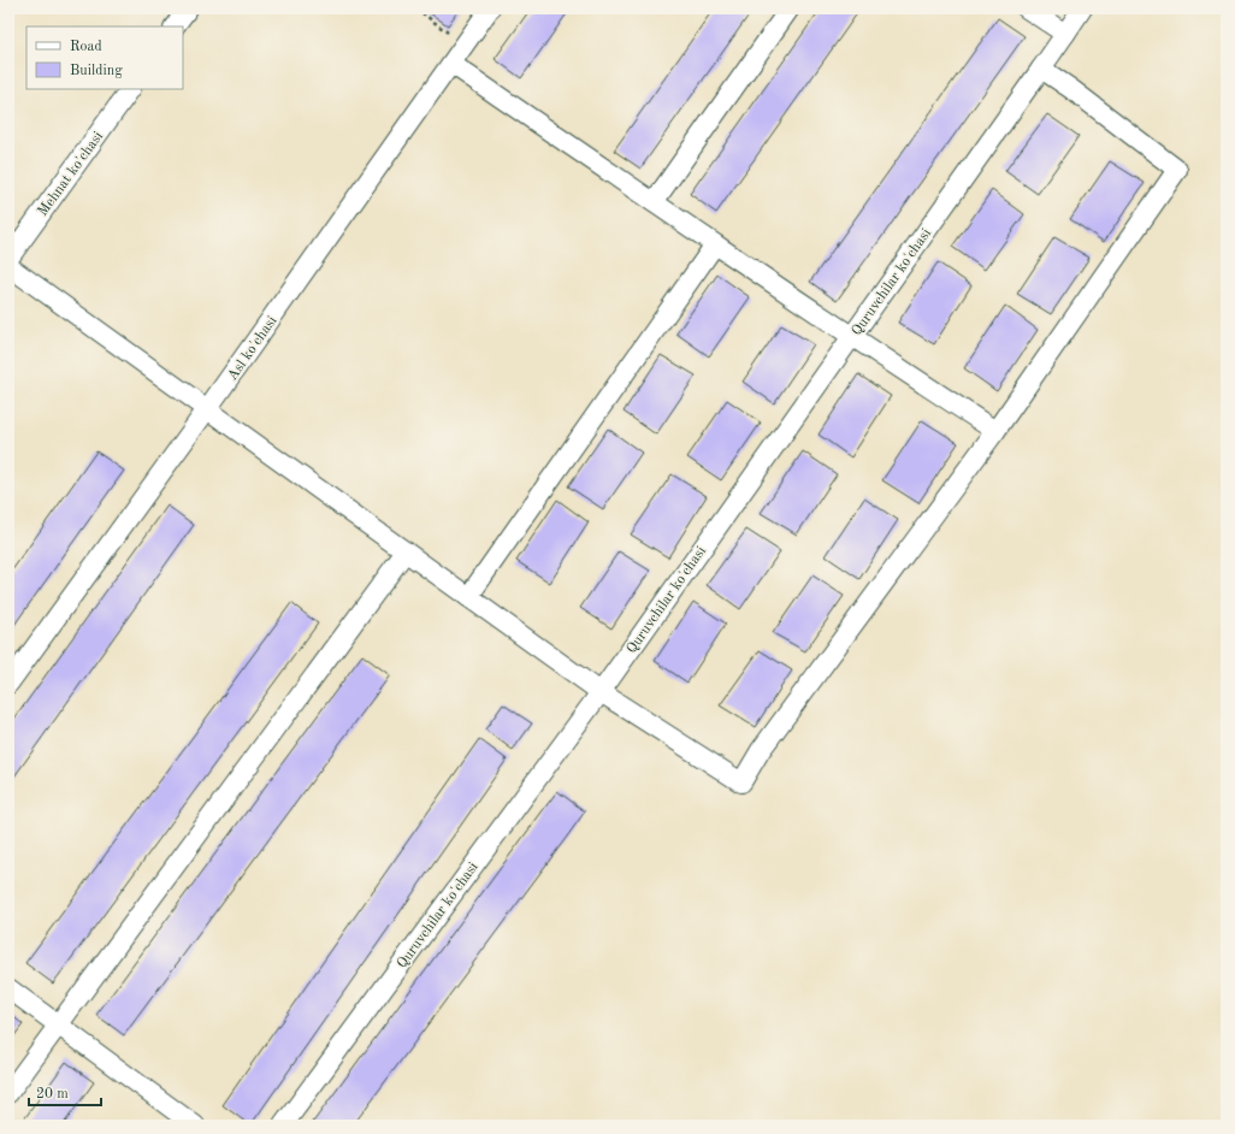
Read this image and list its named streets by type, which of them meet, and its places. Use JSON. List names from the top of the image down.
{
  "streets": {
    "street": ["Mehnat ko'chasi", "Quruvchilar ko'chasi", "Asl ko'chasi"]
  },
  "legend": ["Road", "Building"],
  "scale_bar": "20 m"
}
